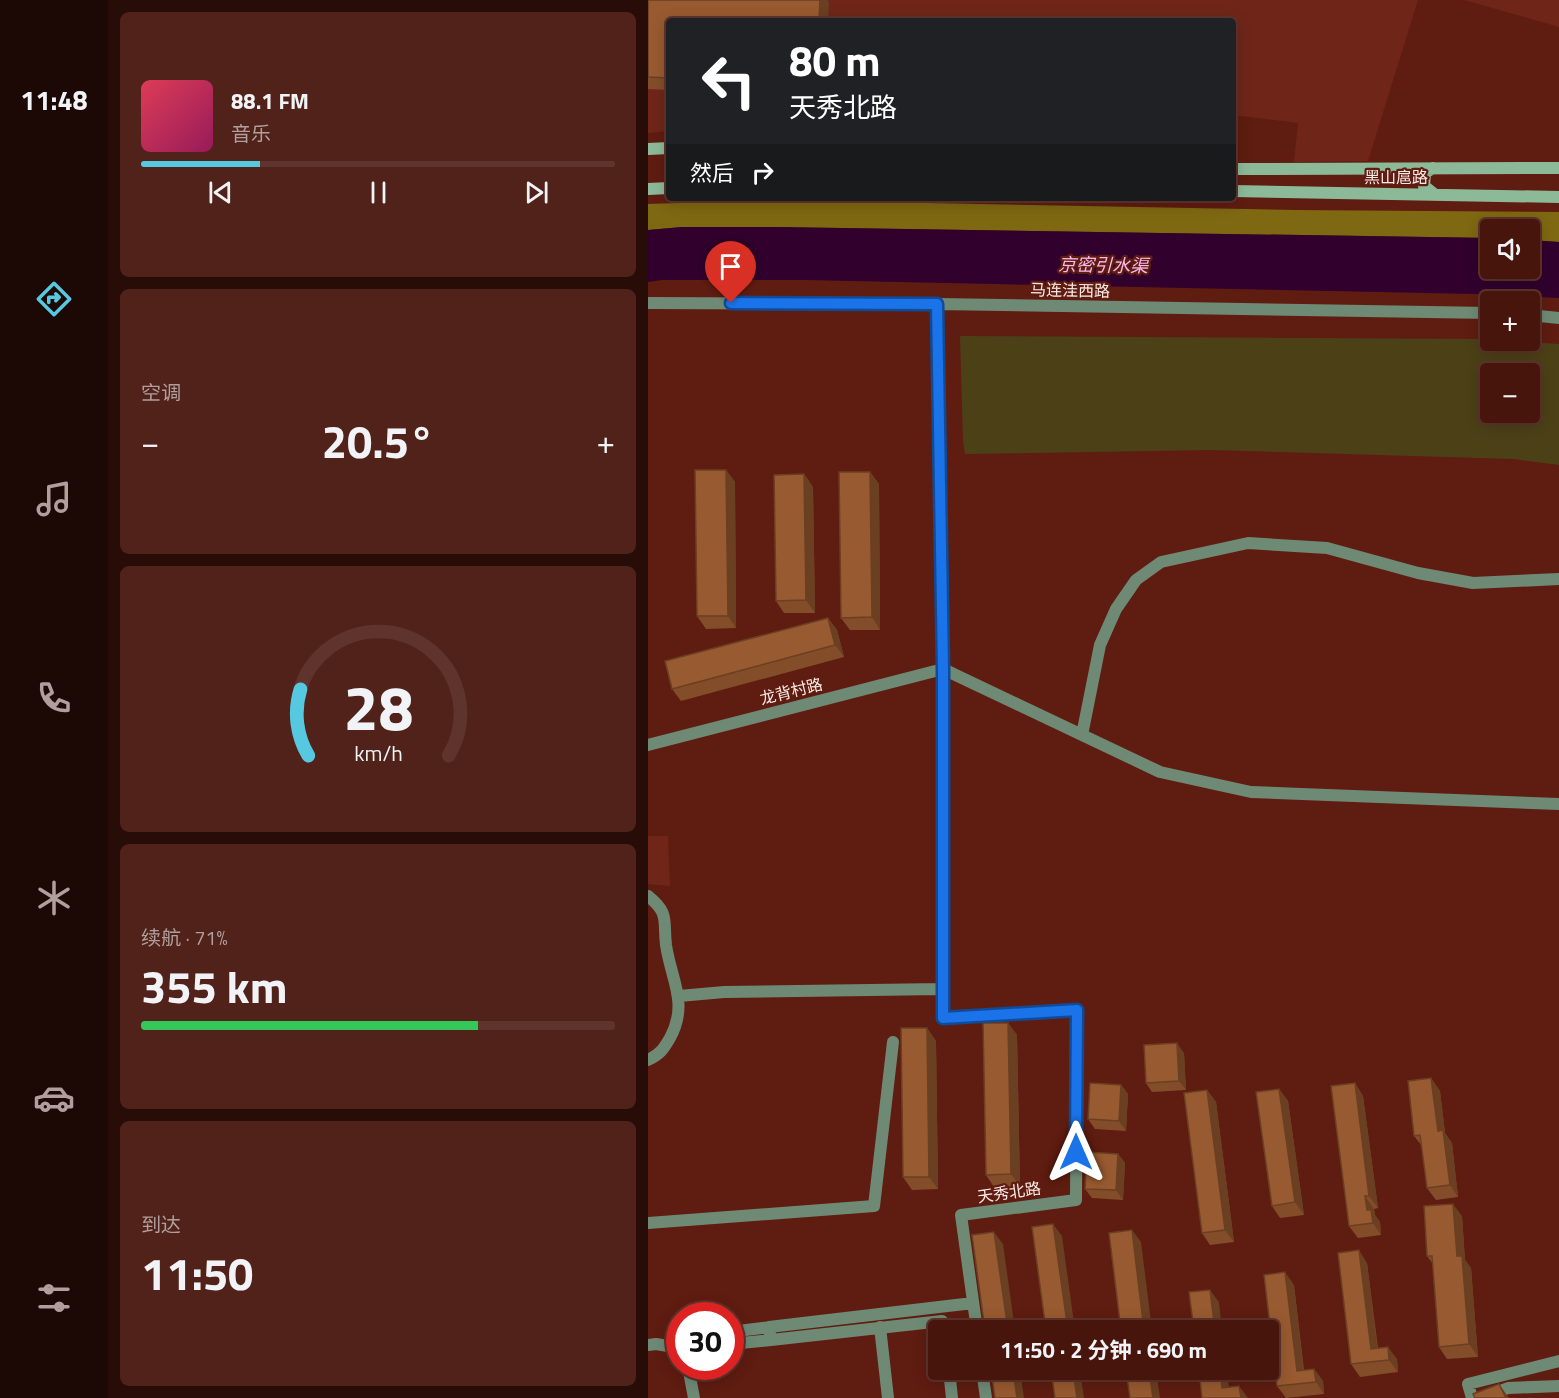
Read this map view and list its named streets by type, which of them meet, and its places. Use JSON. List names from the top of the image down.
{
  "streets": {
    "main road": ["黑山扈路"],
    "street": ["马连洼西路", "龙背村路", "天秀北路"]
  },
  "crossings": [
    ["马连洼西路", "天秀北路"],
    ["龙背村路", "天秀北路"]
  ],
  "water": ["京密引水渠"],
  "page": {
    "tabs": "11:48",
    "turn": ["80 m", "天秀北路"],
    "song": ["88.1 FM", "音乐"],
    "then": "然后",
    "map_buttons": ["+", "−"],
    "tile": [
      "空调",
      ["续航 · 71%", "355 km"],
      ["到达", "11:50"]
    ],
    "heat": ["−", "20.5°", "+"],
    "limit": "30",
    "trip": "11:50 · 2 分钟 · 690 m",
    "gauge": ["28", "km/h"]
  }
}
